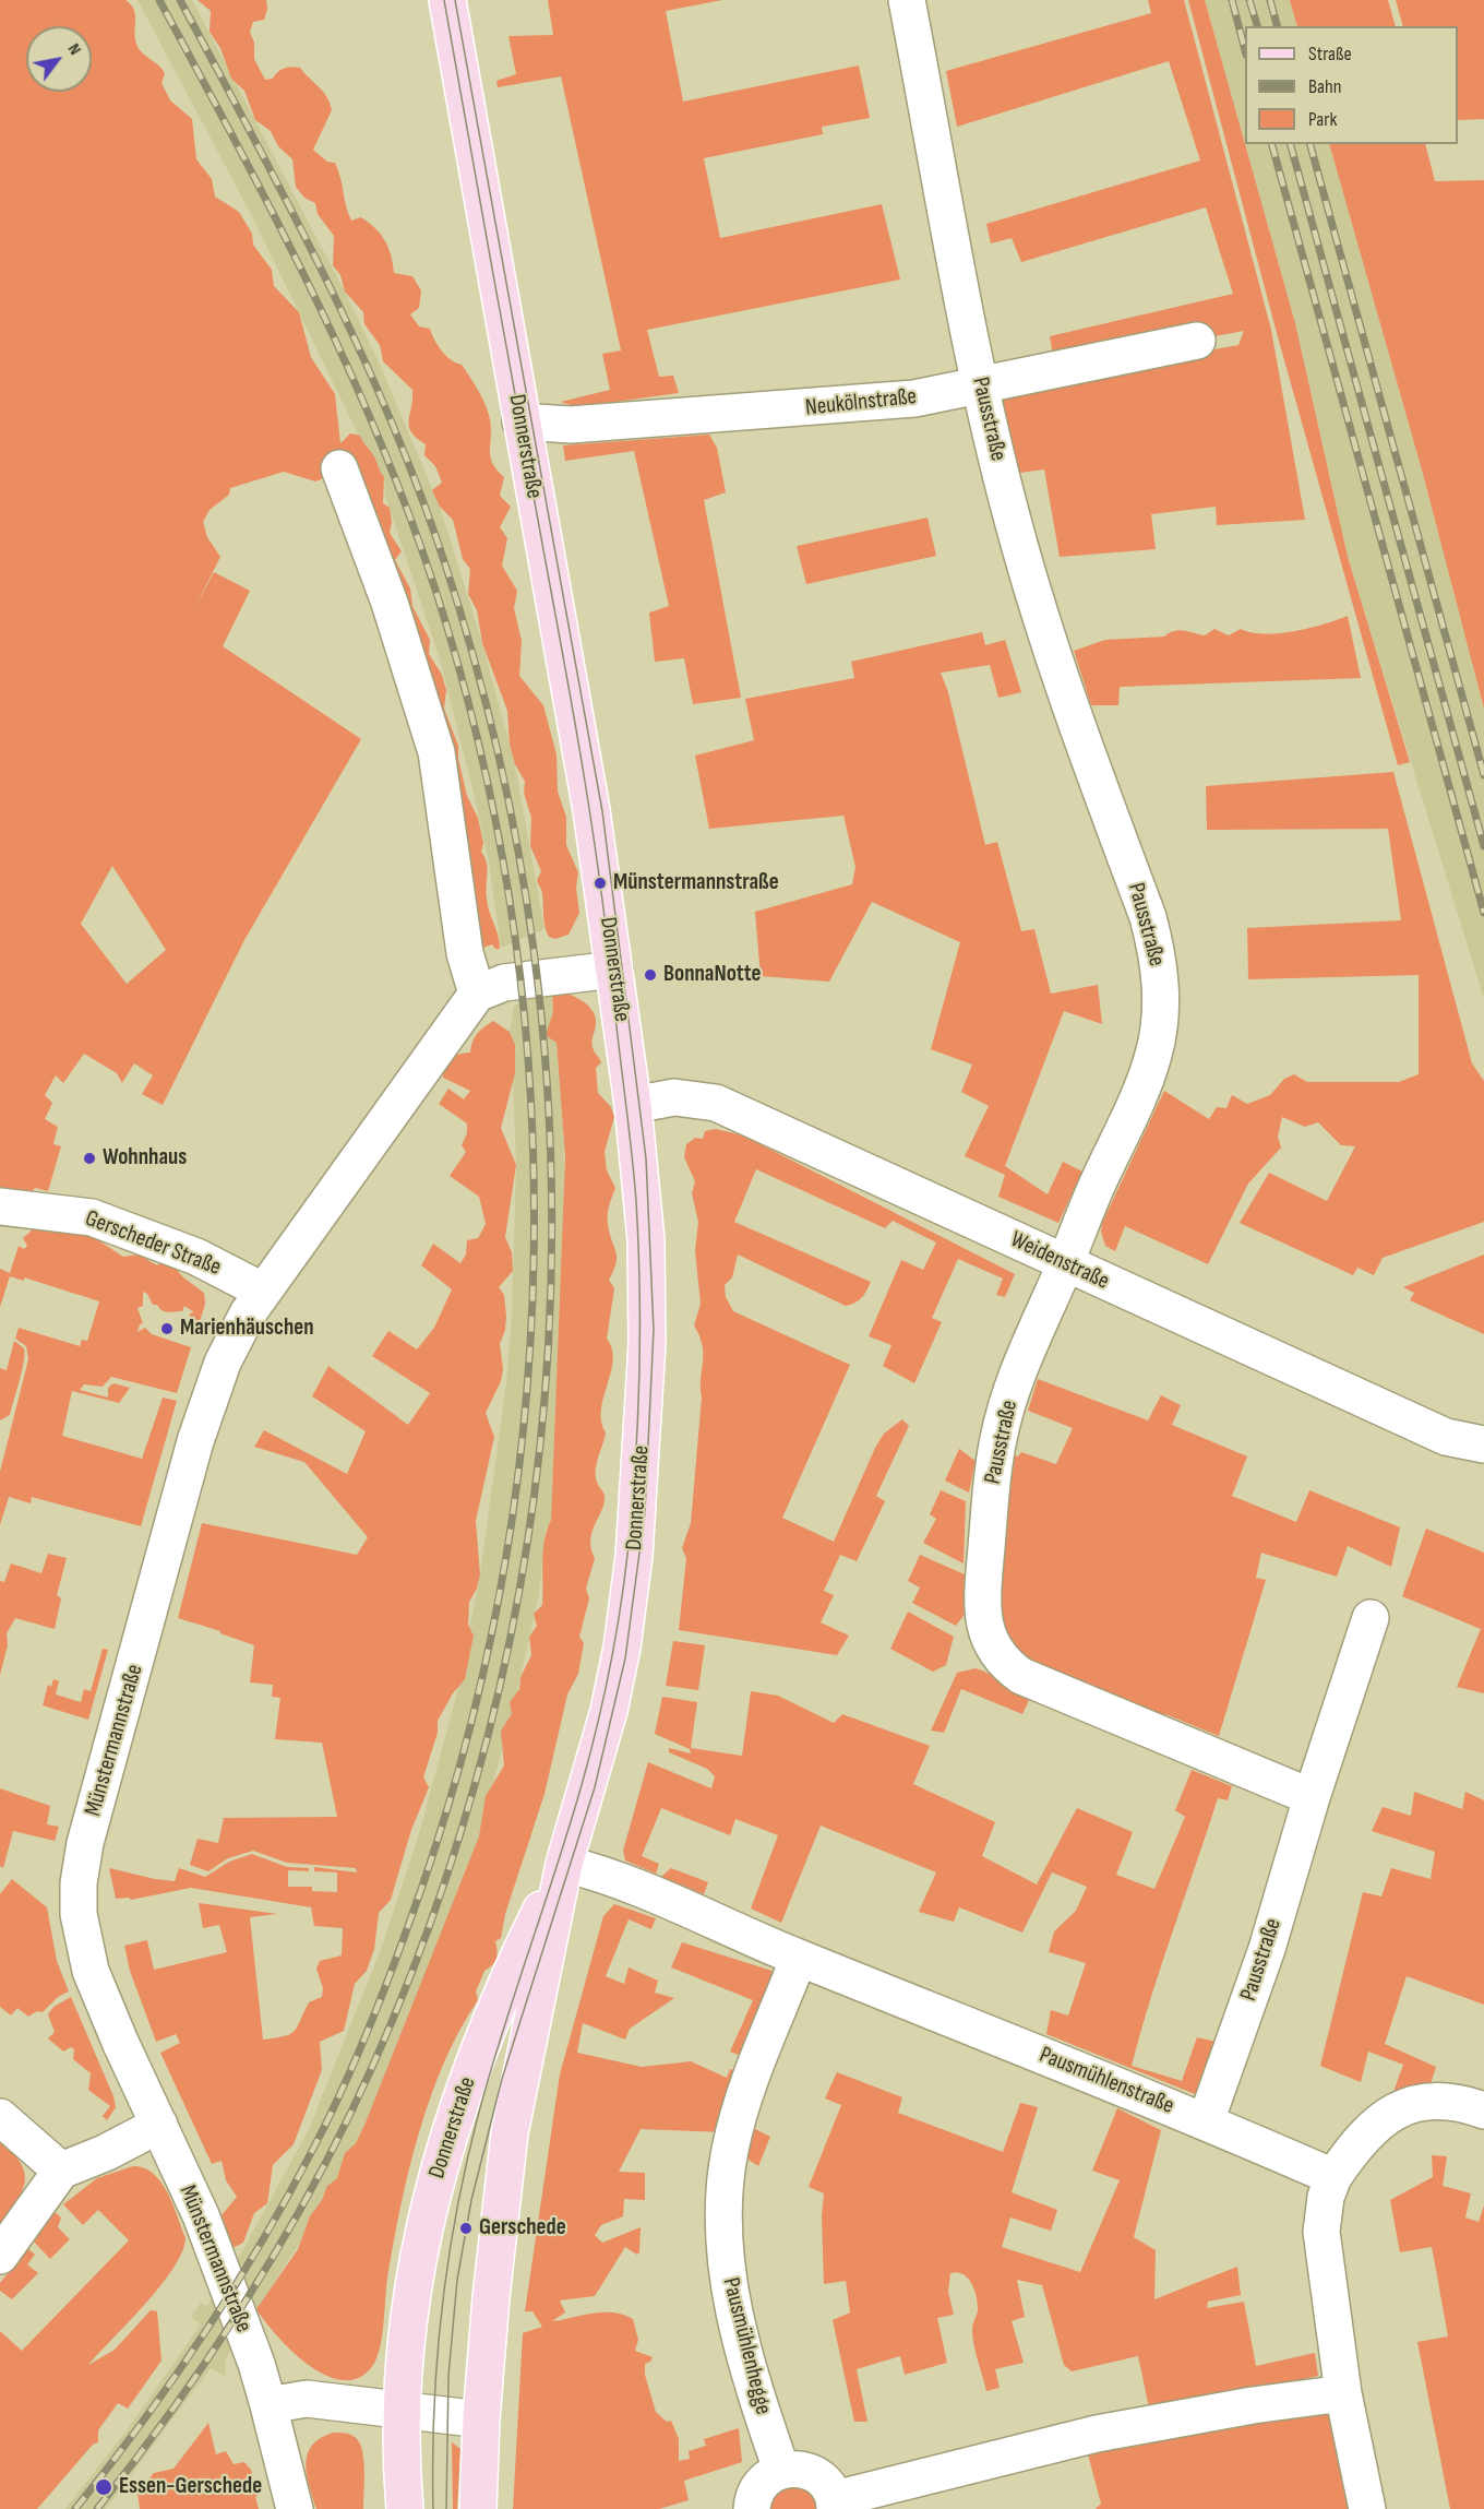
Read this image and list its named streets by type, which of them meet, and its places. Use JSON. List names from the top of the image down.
{
  "streets": {
    "main road": ["Donnerstraße"],
    "street": [
      "Neukölnstraße",
      "Pausstraße",
      "Gerscheder Straße",
      "Weidenstraße",
      "Münstermannstraße",
      "Pausmühlenstraße",
      "Pausmühlenhegge"
    ]
  },
  "crossings": [
    ["Neukölnstraße", "Pausstraße"],
    ["Neukölnstraße", "Donnerstraße"],
    ["Pausstraße", "Weidenstraße"],
    ["Pausstraße", "Pausmühlenstraße"],
    ["Donnerstraße", "Weidenstraße"],
    ["Donnerstraße", "Pausmühlenstraße"],
    ["Gerscheder Straße", "Münstermannstraße"],
    ["Pausmühlenstraße", "Pausmühlenhegge"]
  ],
  "places": [
    "Münstermannstraße",
    "BonnaNotte",
    "Wohnhaus",
    "Marienhäuschen",
    "Gerschede",
    "Essen-Gerschede"
  ],
  "legend": ["Straße", "Bahn", "Park"],
  "north": "top right"
}
